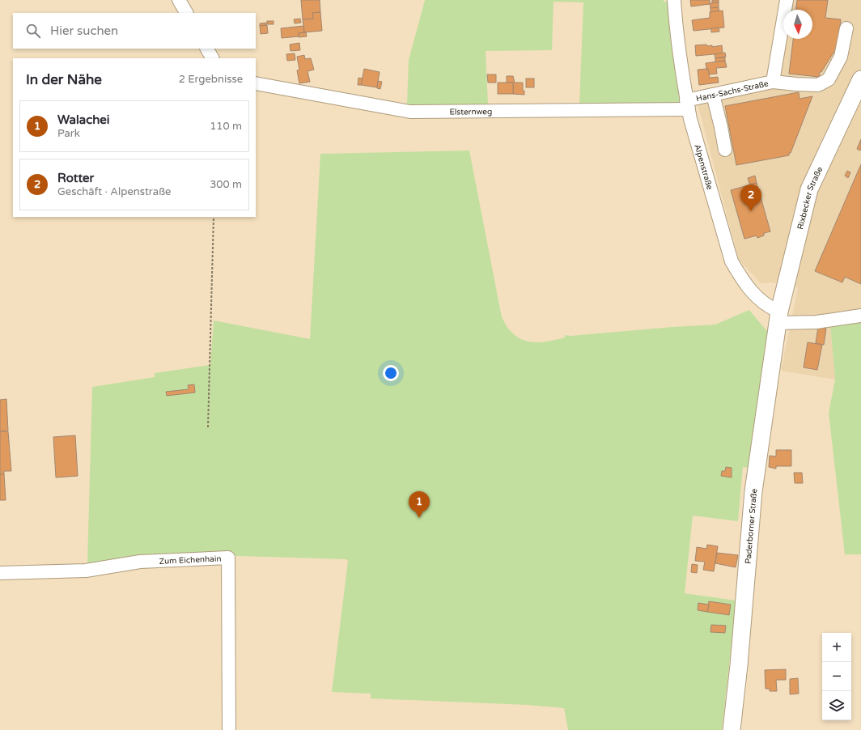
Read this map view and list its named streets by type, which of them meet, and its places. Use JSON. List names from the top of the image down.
{
  "streets": {
    "main road": ["Rixbecker Straße", "Paderborner Straße"],
    "street": [
      "Hans-Sachs-Straße",
      "Elsternweg",
      "Alpenstraße",
      "Zum Eichenhain"
    ]
  },
  "crossings": [
    ["Hans-Sachs-Straße", "Elsternweg"],
    ["Hans-Sachs-Straße", "Alpenstraße"],
    ["Elsternweg", "Alpenstraße"],
    ["Alpenstraße", "Rixbecker Straße"],
    ["Alpenstraße", "Paderborner Straße"],
    ["Rixbecker Straße", "Paderborner Straße"]
  ],
  "north": "bottom",
  "page": {
    "search": "Hier suchen",
    "heading": ["In der Nähe", "2 Ergebnisse"],
    "list": [
      {
        "mark": "1",
        "name": "Walachei",
        "note": "Park",
        "value": "110 m"
      },
      {
        "mark": "2",
        "name": "Rotter",
        "note": "Geschäft · Alpenstraße",
        "value": "300 m"
      }
    ],
    "pins": ["2", "1"],
    "map_buttons": ["+", "−"]
  }
}
